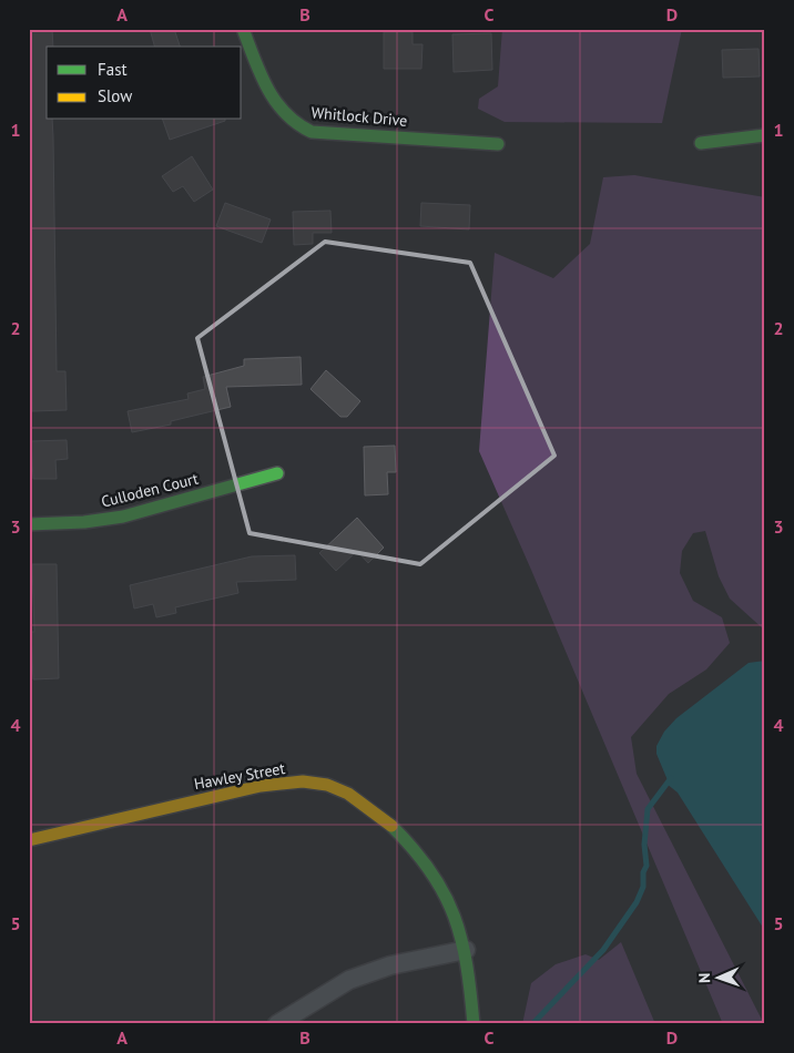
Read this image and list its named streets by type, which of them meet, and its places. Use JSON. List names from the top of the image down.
{
  "streets": {
    "street": ["Whitlock Drive", "Culloden Court", "Hawley Street"]
  },
  "legend": ["Fast", "Slow"],
  "north": "left",
  "grid": {
    "columns": [
      "A",
      "B",
      "C",
      "D"
    ],
    "rows": [
      "1",
      "2",
      "3",
      "4",
      "5"
    ]
  }
}
